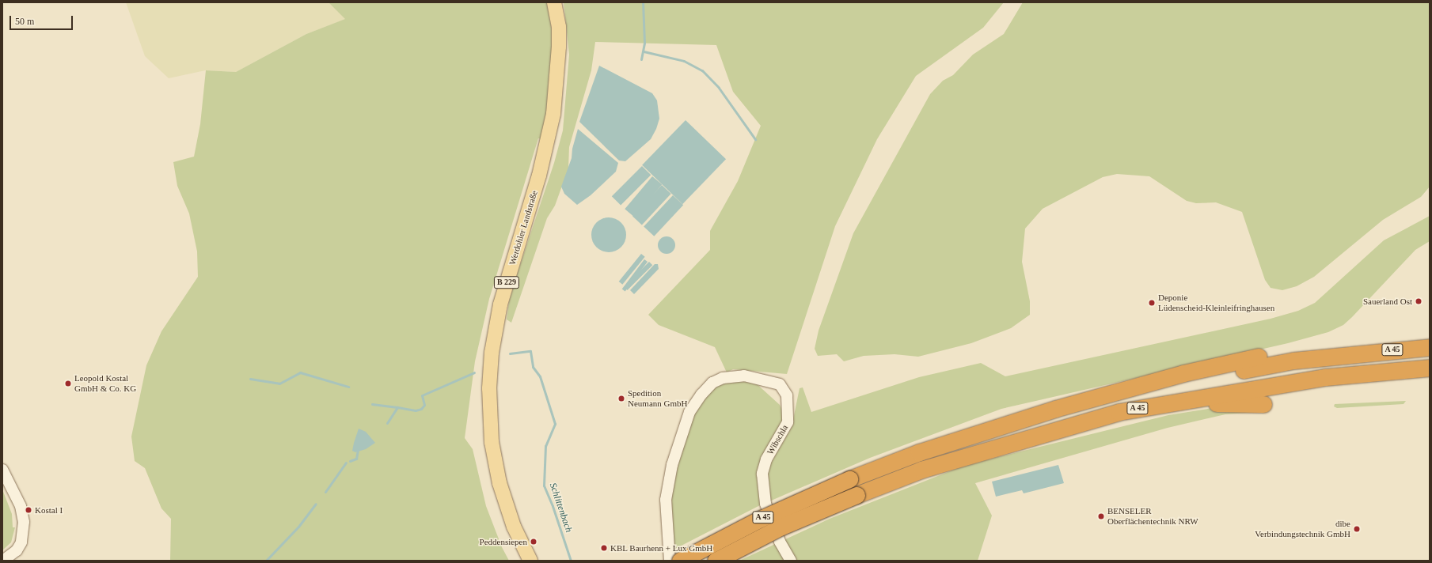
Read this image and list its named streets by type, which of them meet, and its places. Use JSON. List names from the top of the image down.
{
  "streets": {
    "highway": ["A 45"],
    "main road": ["Werdohler Landstraße", "B 229"],
    "street": ["Wibschla"]
  },
  "water": ["Schlittenbach"],
  "places": [
    "Sauerland Ost",
    "Deponie Lüdenscheid-Kleinleifringhausen",
    "Leopold Kostal GmbH & Co. KG",
    "Spedition Neumann GmbH",
    "Kostal I",
    "BENSELER Oberflächentechnik NRW",
    "dibe Verbindungstechnik GmbH",
    "Peddensiepen",
    "KBL Baurhenn + Lux GmbH"
  ],
  "scale_bar": "50 m"
}
